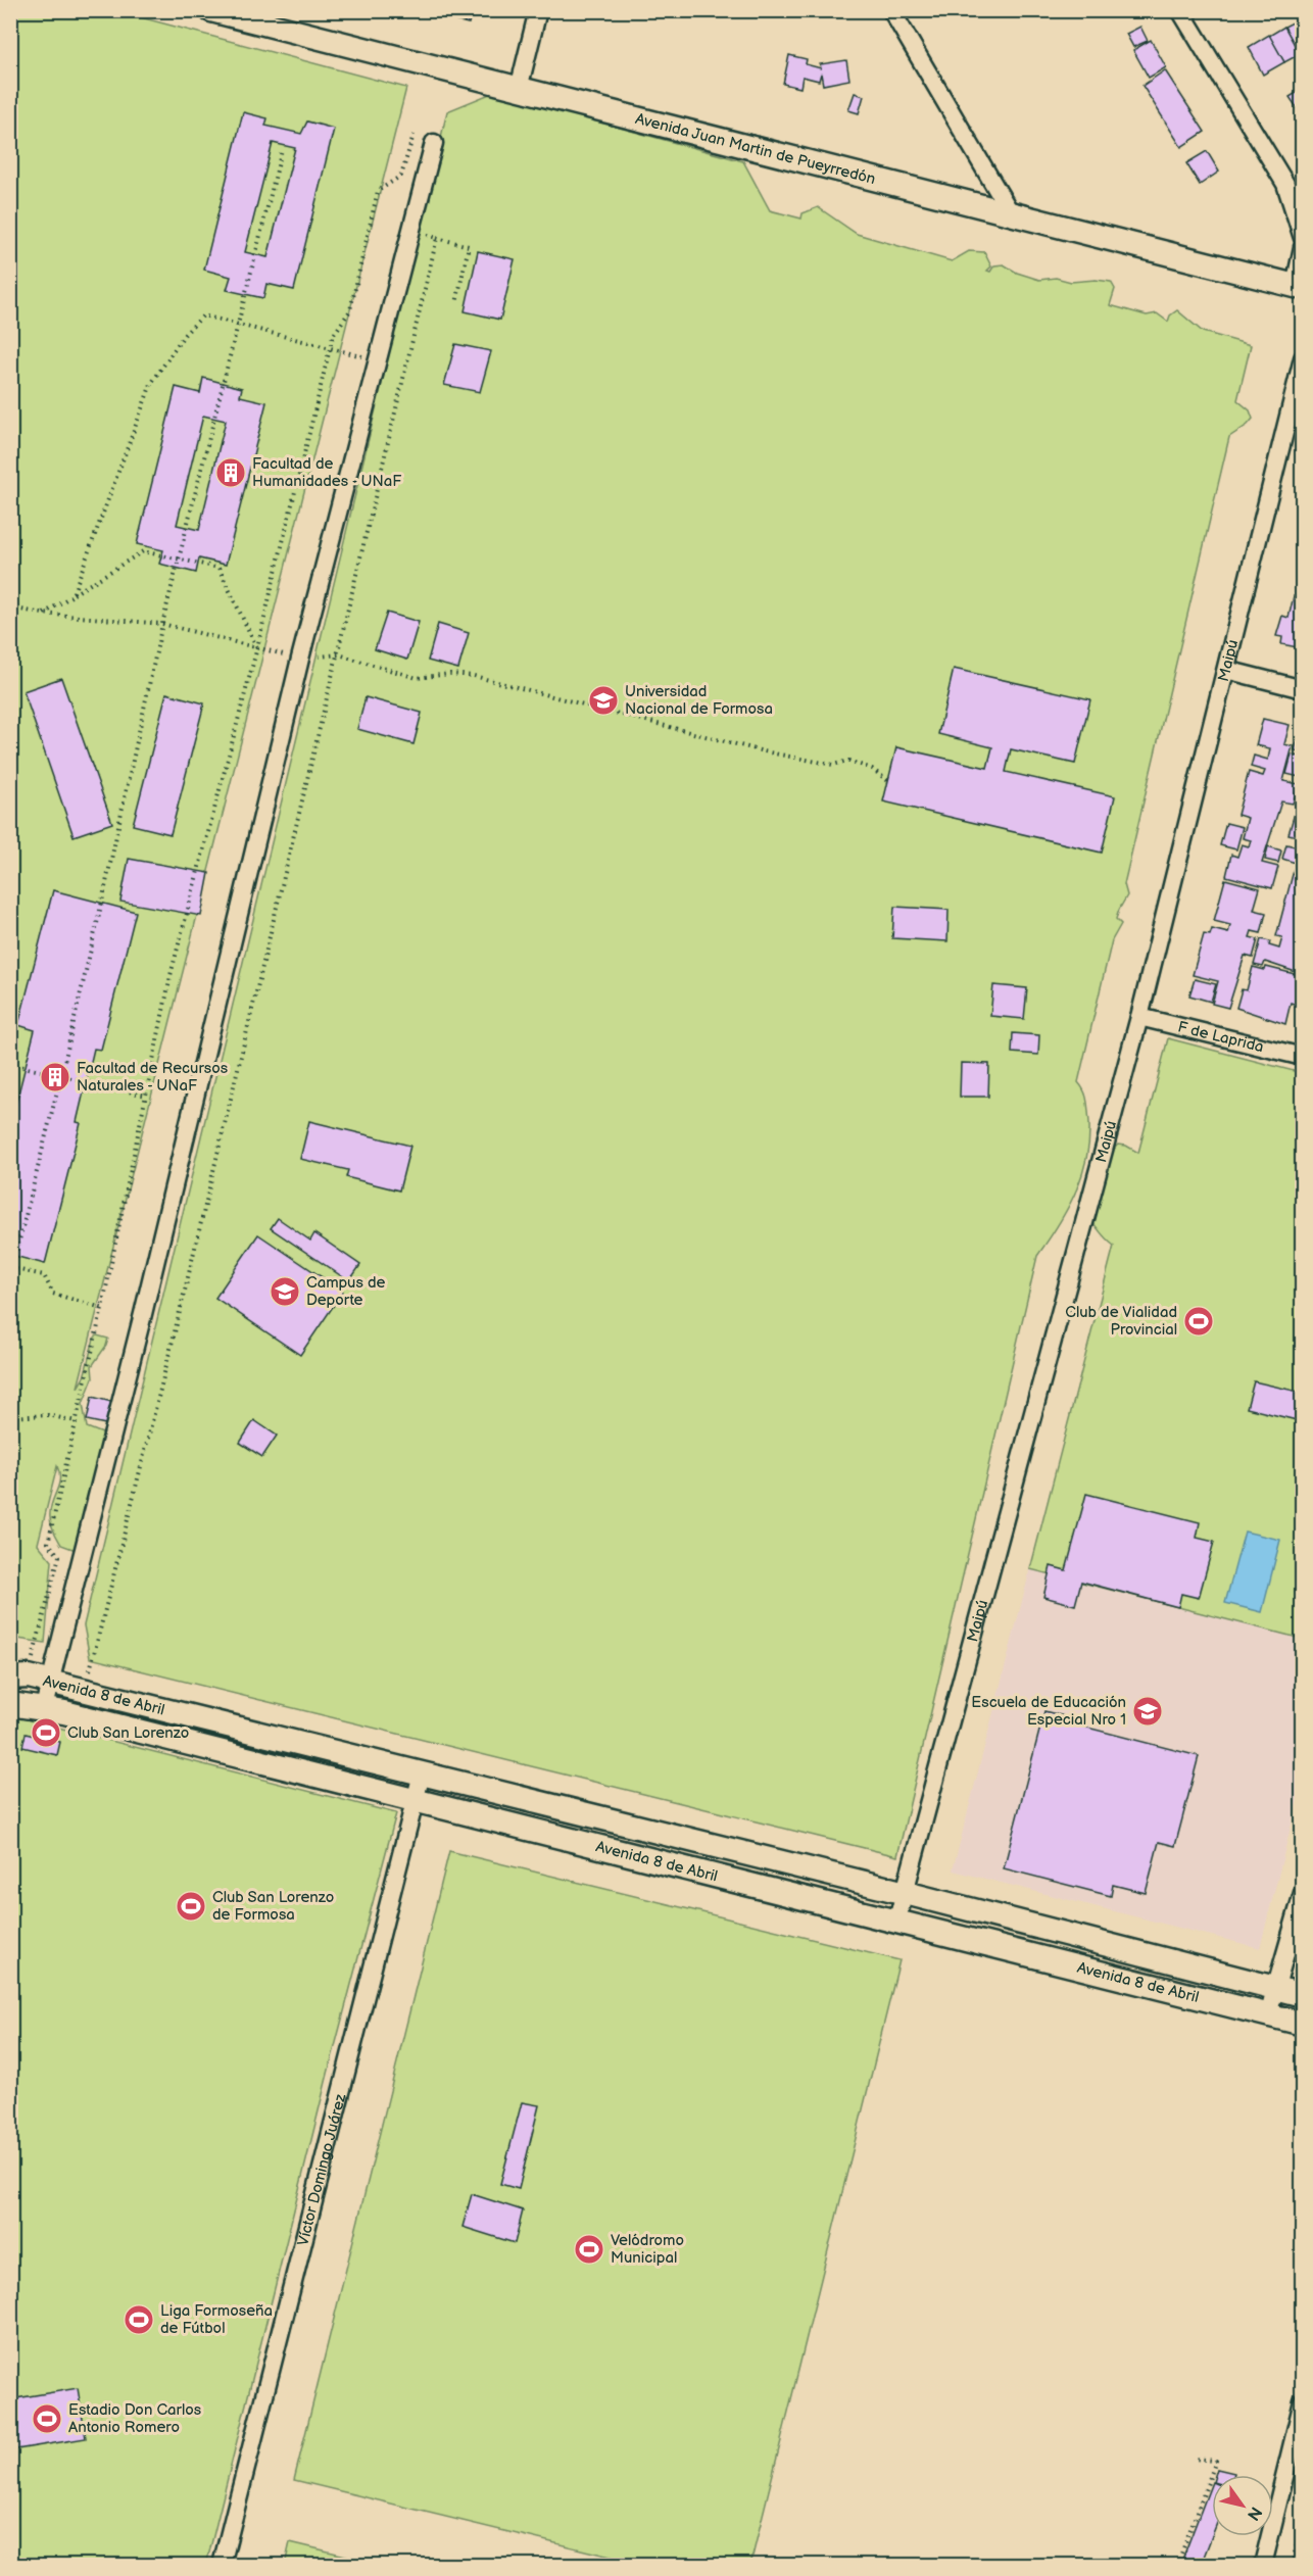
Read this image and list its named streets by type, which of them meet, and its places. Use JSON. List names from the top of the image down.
{
  "streets": {
    "main road": ["Avenida Juan Martin de Pueyrredón", "Avenida 8 de Abril"],
    "street": ["Maipú", "F de Laprida", "Víctor Domingo Juárez"]
  },
  "crossings": [
    ["Maipú", "F de Laprida"],
    ["Maipú", "Avenida 8 de Abril"],
    ["Avenida 8 de Abril", "Víctor Domingo Juárez"]
  ],
  "places": {
    "building": ["Facultad de Humanidades - UNaF", "Facultad de Recursos Naturales - UNaF"],
    "school or university": ["Universidad Nacional de Formosa", "Campus de Deporte", "Escuela de Educación Especial Nro 1"],
    "sports": [
      "Club de Vialidad Provincial",
      "Club San Lorenzo",
      "Club San Lorenzo de Formosa",
      "Velódromo Municipal",
      "Liga Formoseña de Fútbol",
      "Estadio Don Carlos Antonio Romero"
    ]
  },
  "north": "bottom right"
}
